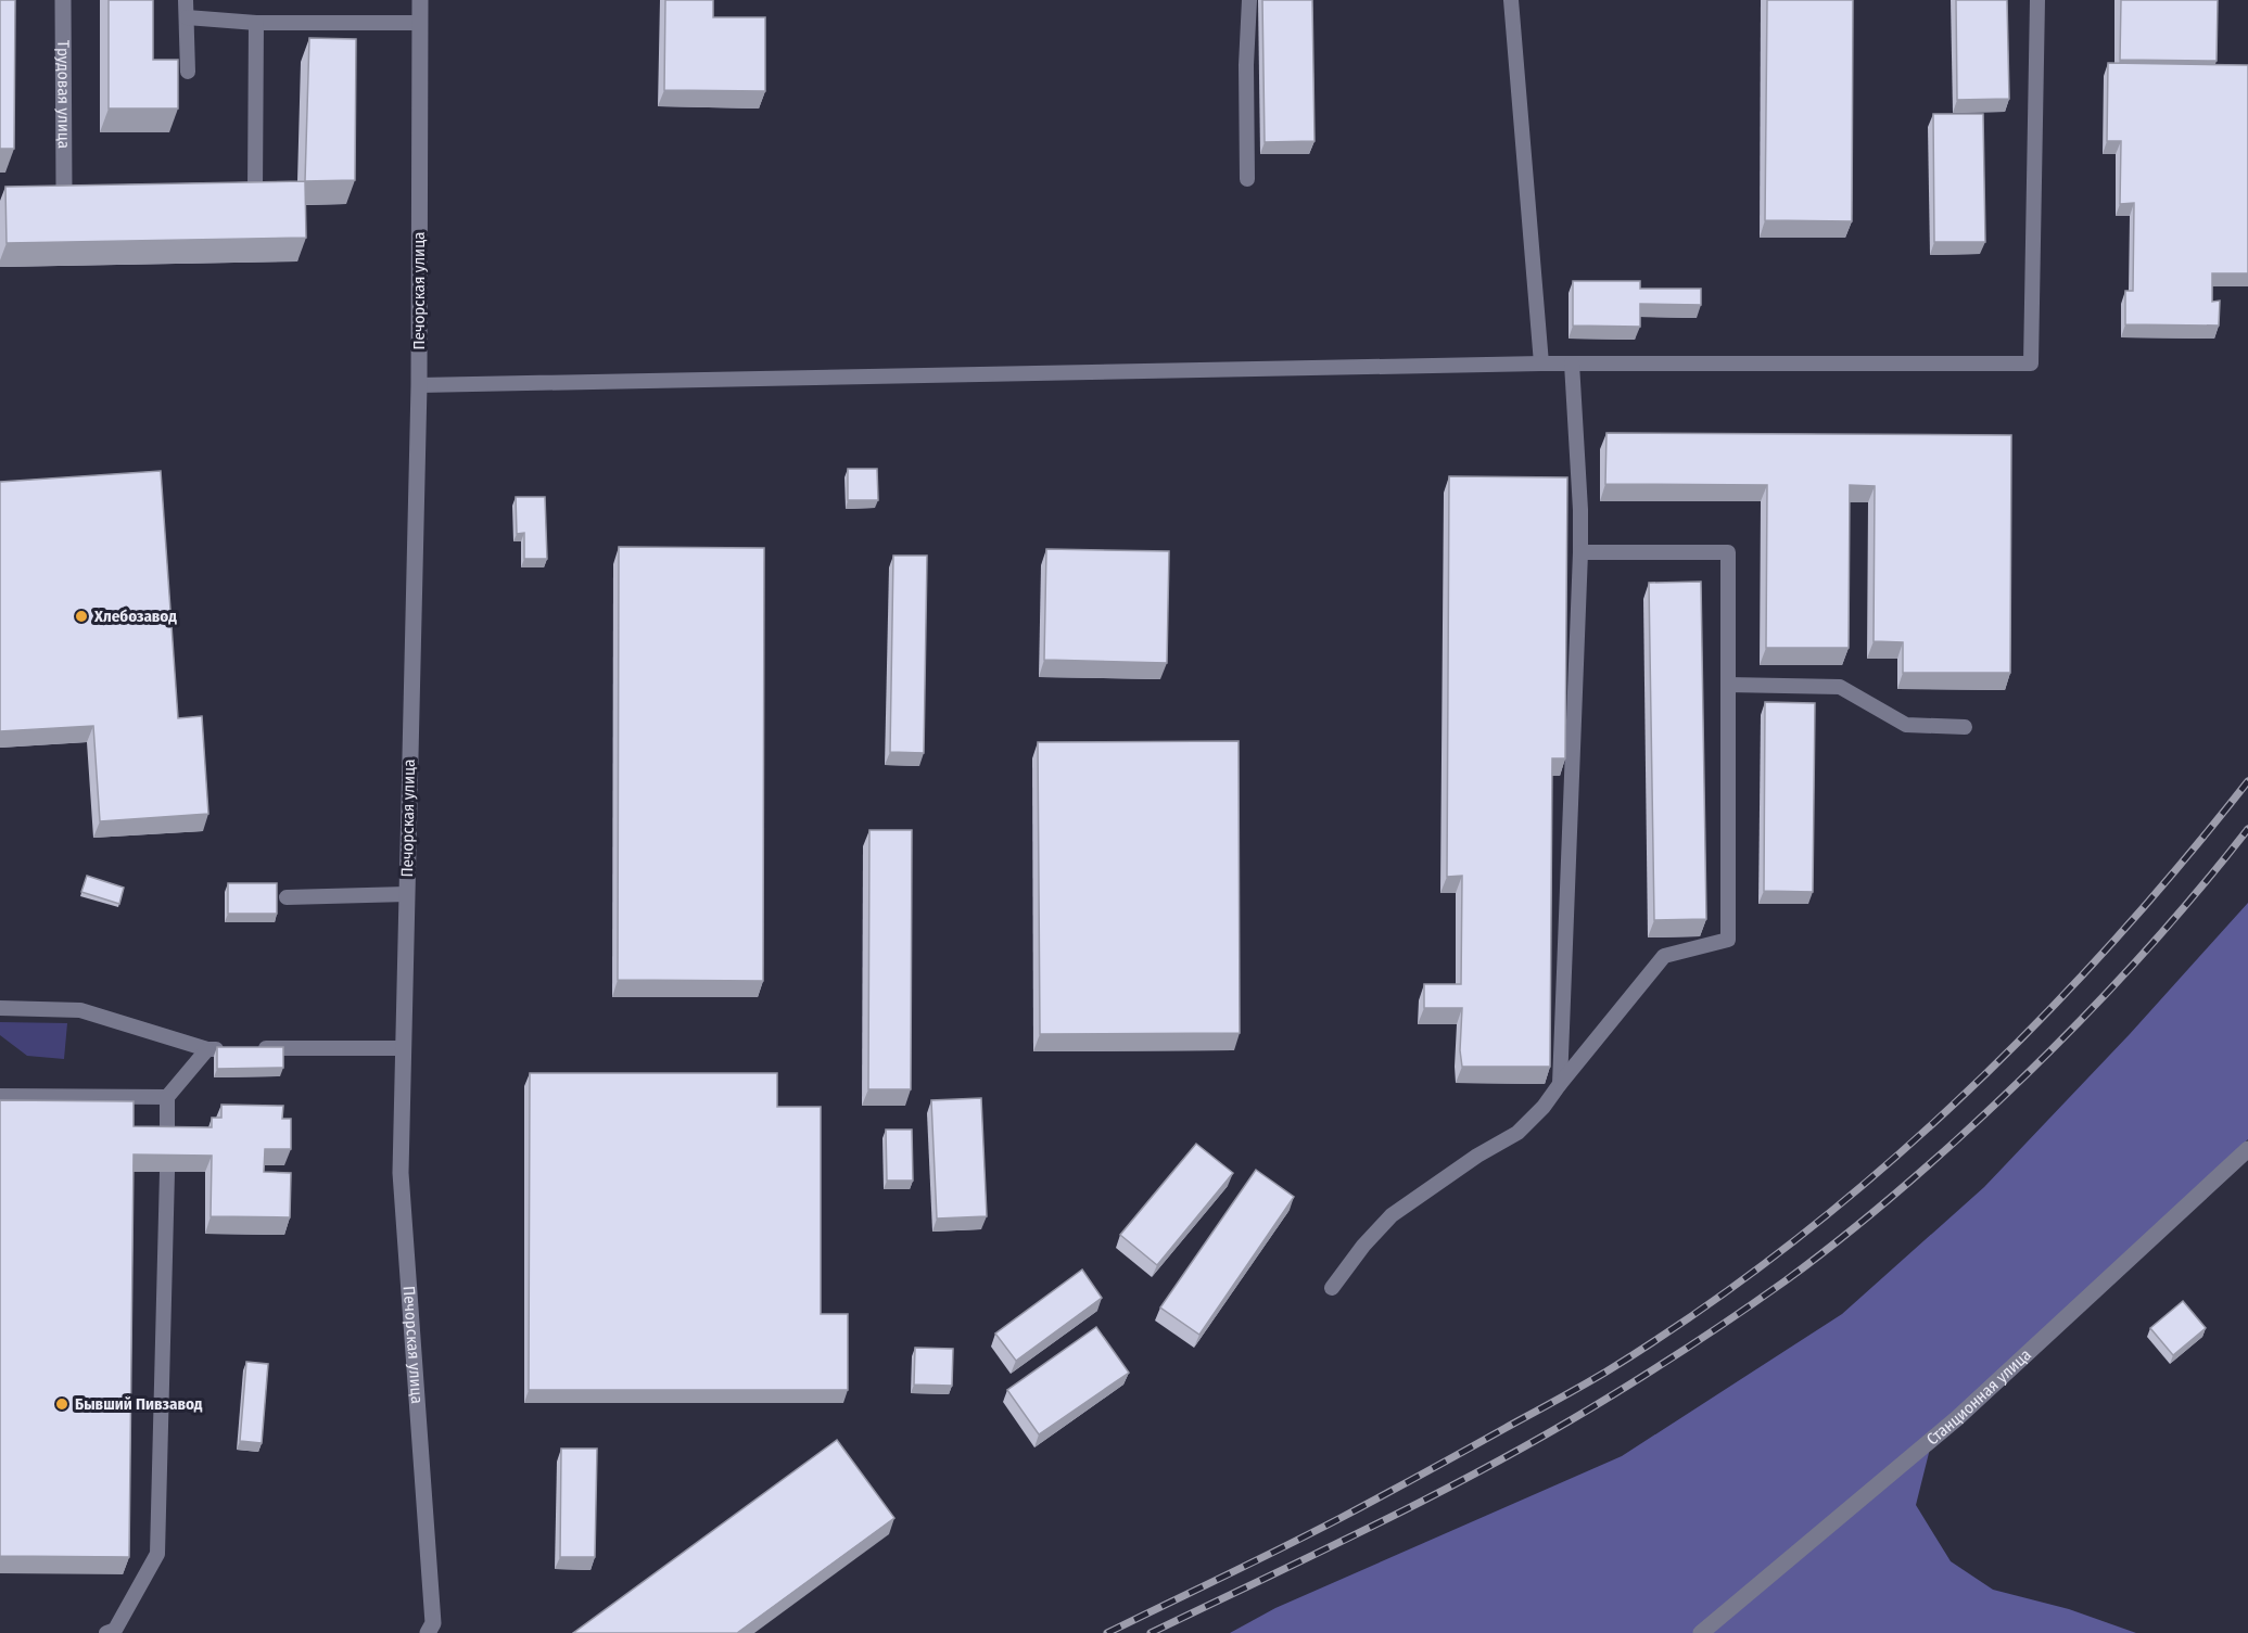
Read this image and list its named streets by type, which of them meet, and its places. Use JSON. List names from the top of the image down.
{
  "streets": {
    "street": ["Трудовая улица", "Печорская улица", "Станционная улица"]
  },
  "places": ["Хлебозавод", "Бывший Пивзавод"]
}
